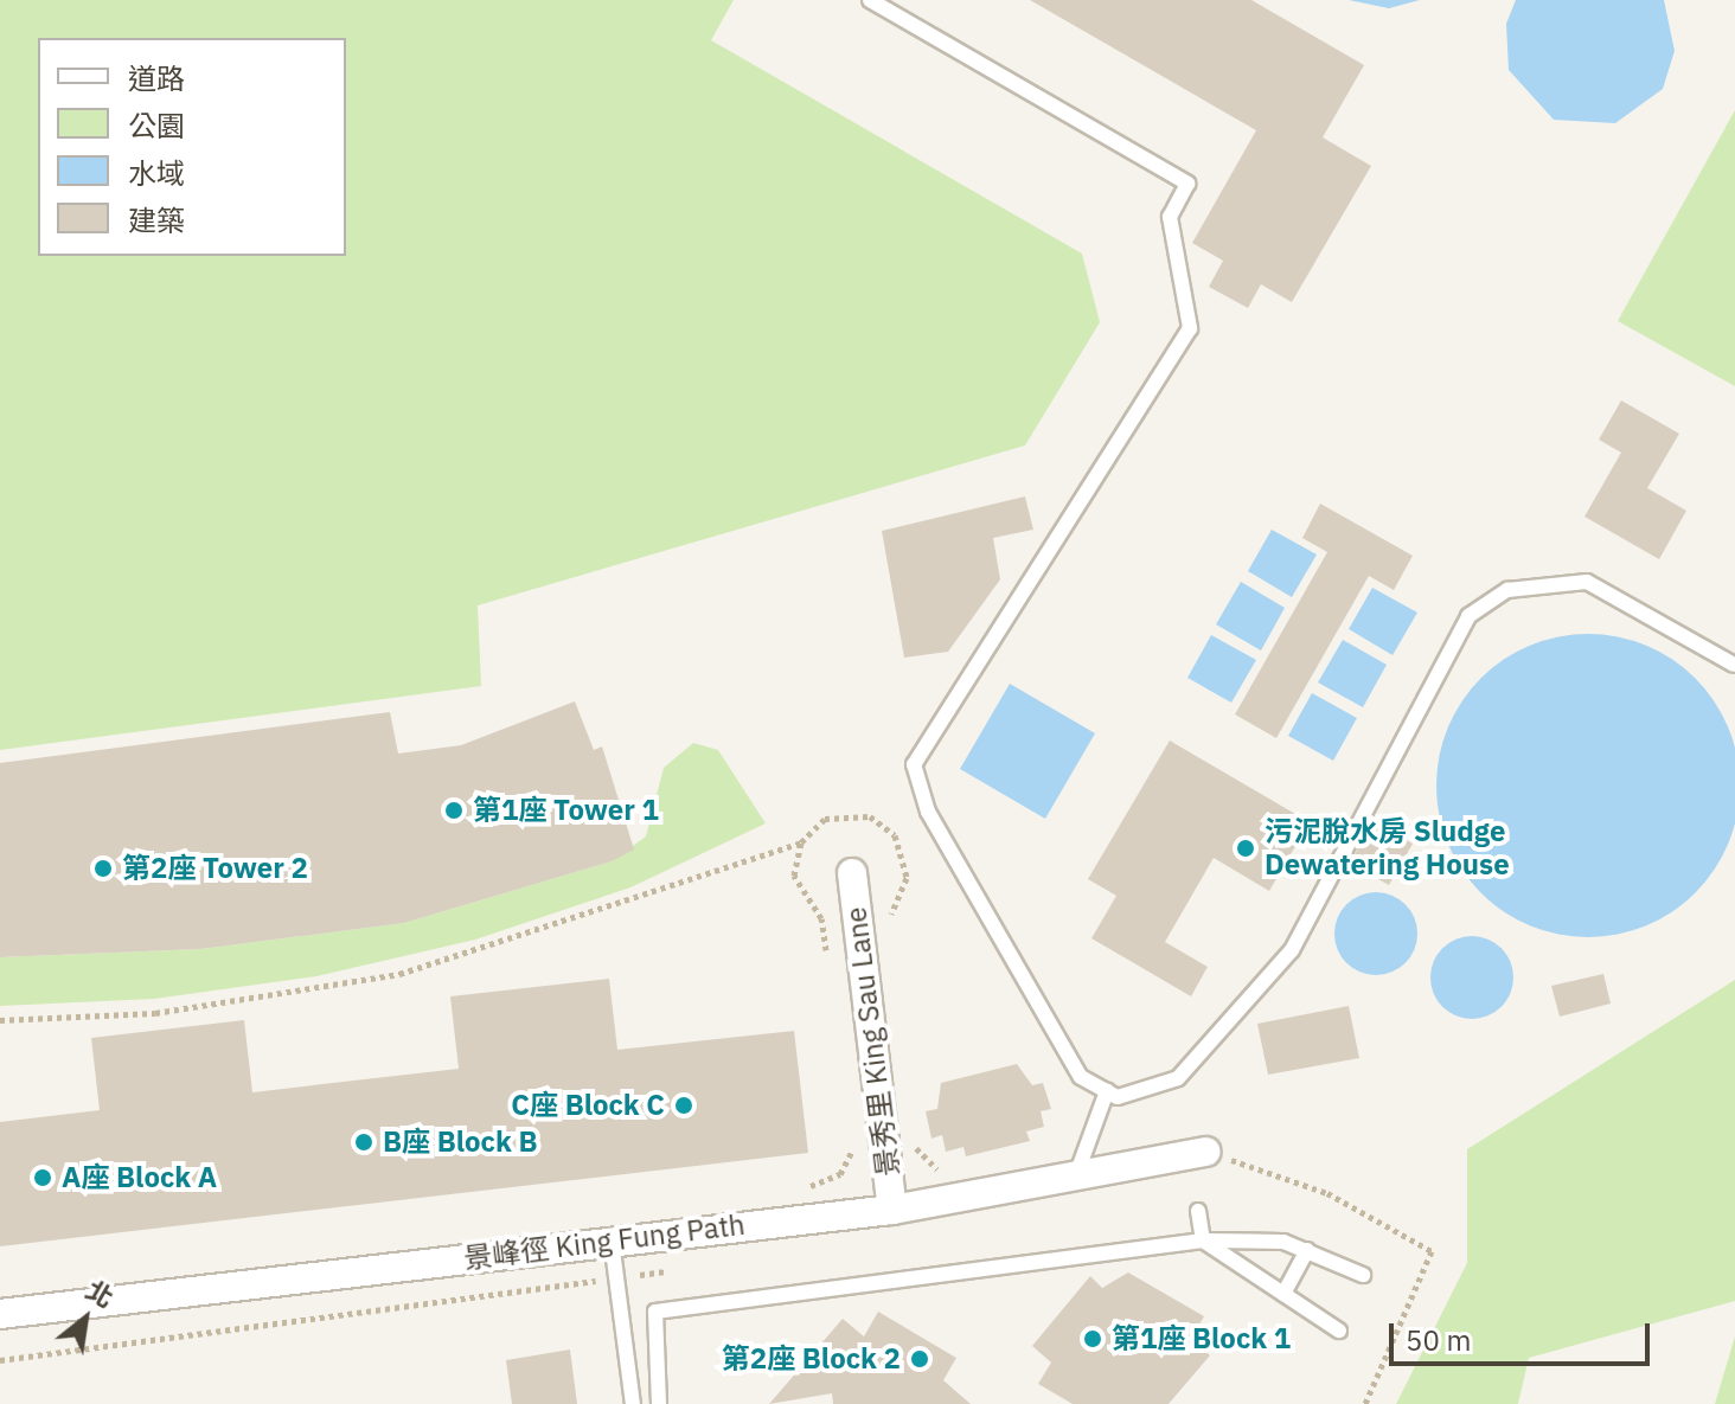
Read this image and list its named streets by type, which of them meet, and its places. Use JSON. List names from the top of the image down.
{
  "streets": {
    "street": ["景秀里 King Sau Lane", "景峰徑 King Fung Path"]
  },
  "crossings": [
    ["景秀里 King Sau Lane", "景峰徑 King Fung Path"]
  ],
  "places": [
    "第1座 Tower 1",
    "污泥脫水房 Sludge Dewatering House",
    "第2座 Tower 2",
    "C座 Block C",
    "B座 Block B",
    "A座 Block A",
    "第1座 Block 1",
    "第2座 Block 2"
  ],
  "legend": [
    "道路",
    "公園",
    "水域",
    "建築"
  ],
  "scale_bar": "50 m",
  "north": "top right"
}
